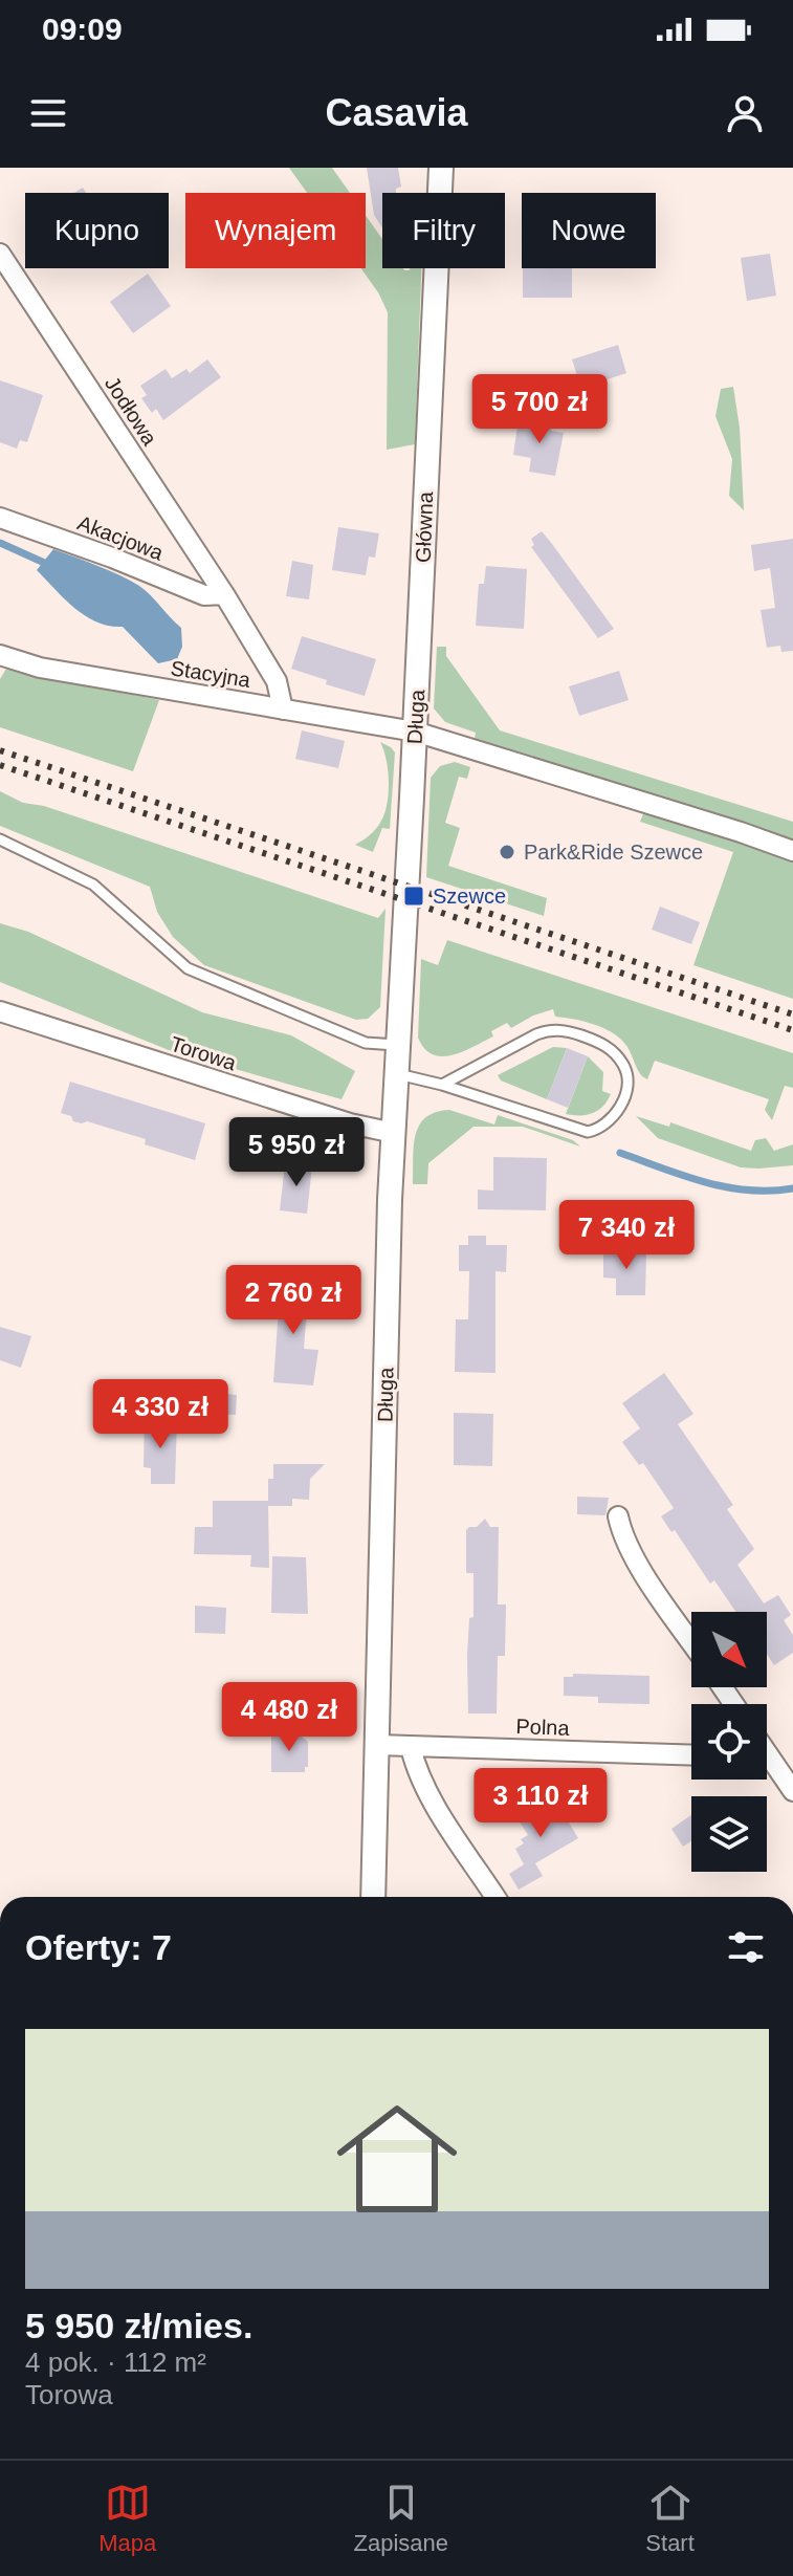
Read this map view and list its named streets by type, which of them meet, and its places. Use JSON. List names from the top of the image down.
{
  "streets": {
    "street": [
      "Jodłowa",
      "Główna",
      "Akacjowa",
      "Stacyjna",
      "Długa",
      "Torowa",
      "Polna"
    ]
  },
  "crossings": [
    ["Jodłowa", "Akacjowa"],
    ["Jodłowa", "Stacyjna"],
    ["Główna", "Długa"],
    ["Stacyjna", "Długa"],
    ["Długa", "Torowa"],
    ["Długa", "Polna"]
  ],
  "places": {
    "other": ["Park&Ride Szewce"],
    "transit": ["Szewce"]
  },
  "north": "bottom right",
  "page": {
    "status": "09:09",
    "header": "Casavia",
    "chip": [
      "Kupno",
      "Wynajem",
      "Filtry",
      "Nowe"
    ],
    "price": [
      "5 700 zł",
      "5 950 zł",
      "7 340 zł",
      "2 760 zł",
      "4 330 zł",
      "4 480 zł",
      "3 110 zł"
    ],
    "heading": "Oferty: 7",
    "list": [
      {
        "name": "5 950 zł/mies.",
        "note": "4 pok. · 112 m² · Torowa"
      }
    ],
    "tabs": ["Mapa", "Zapisane", "Start"]
  }
}
